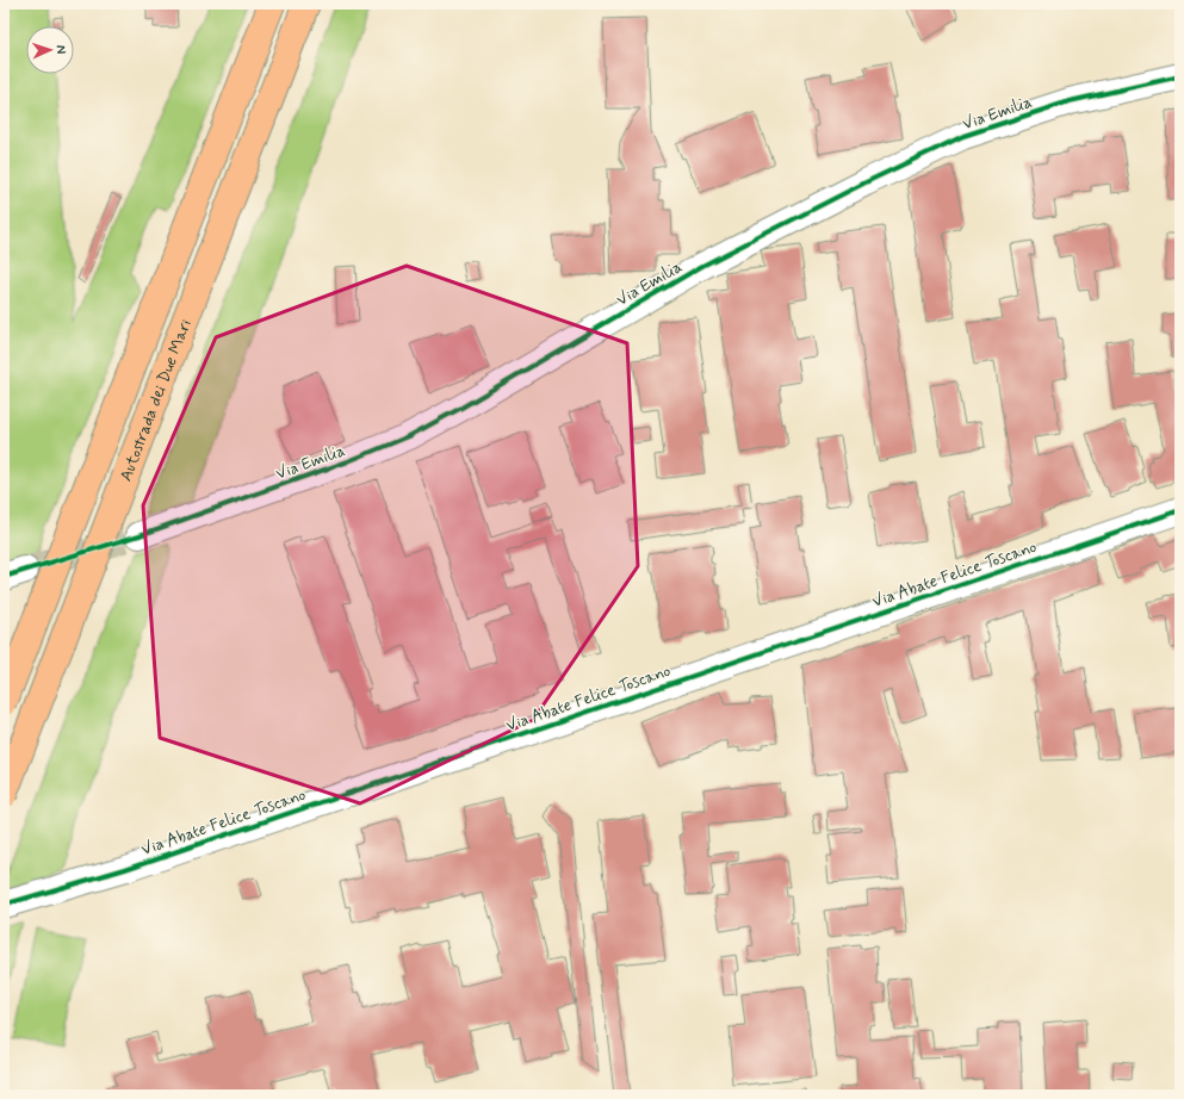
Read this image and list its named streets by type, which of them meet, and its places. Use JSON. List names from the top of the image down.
{
  "streets": {
    "highway": ["Autostrada dei Due Mari"],
    "street": ["Via Emilia", "Via Abate Felice Toscano"]
  },
  "north": "right"
}
